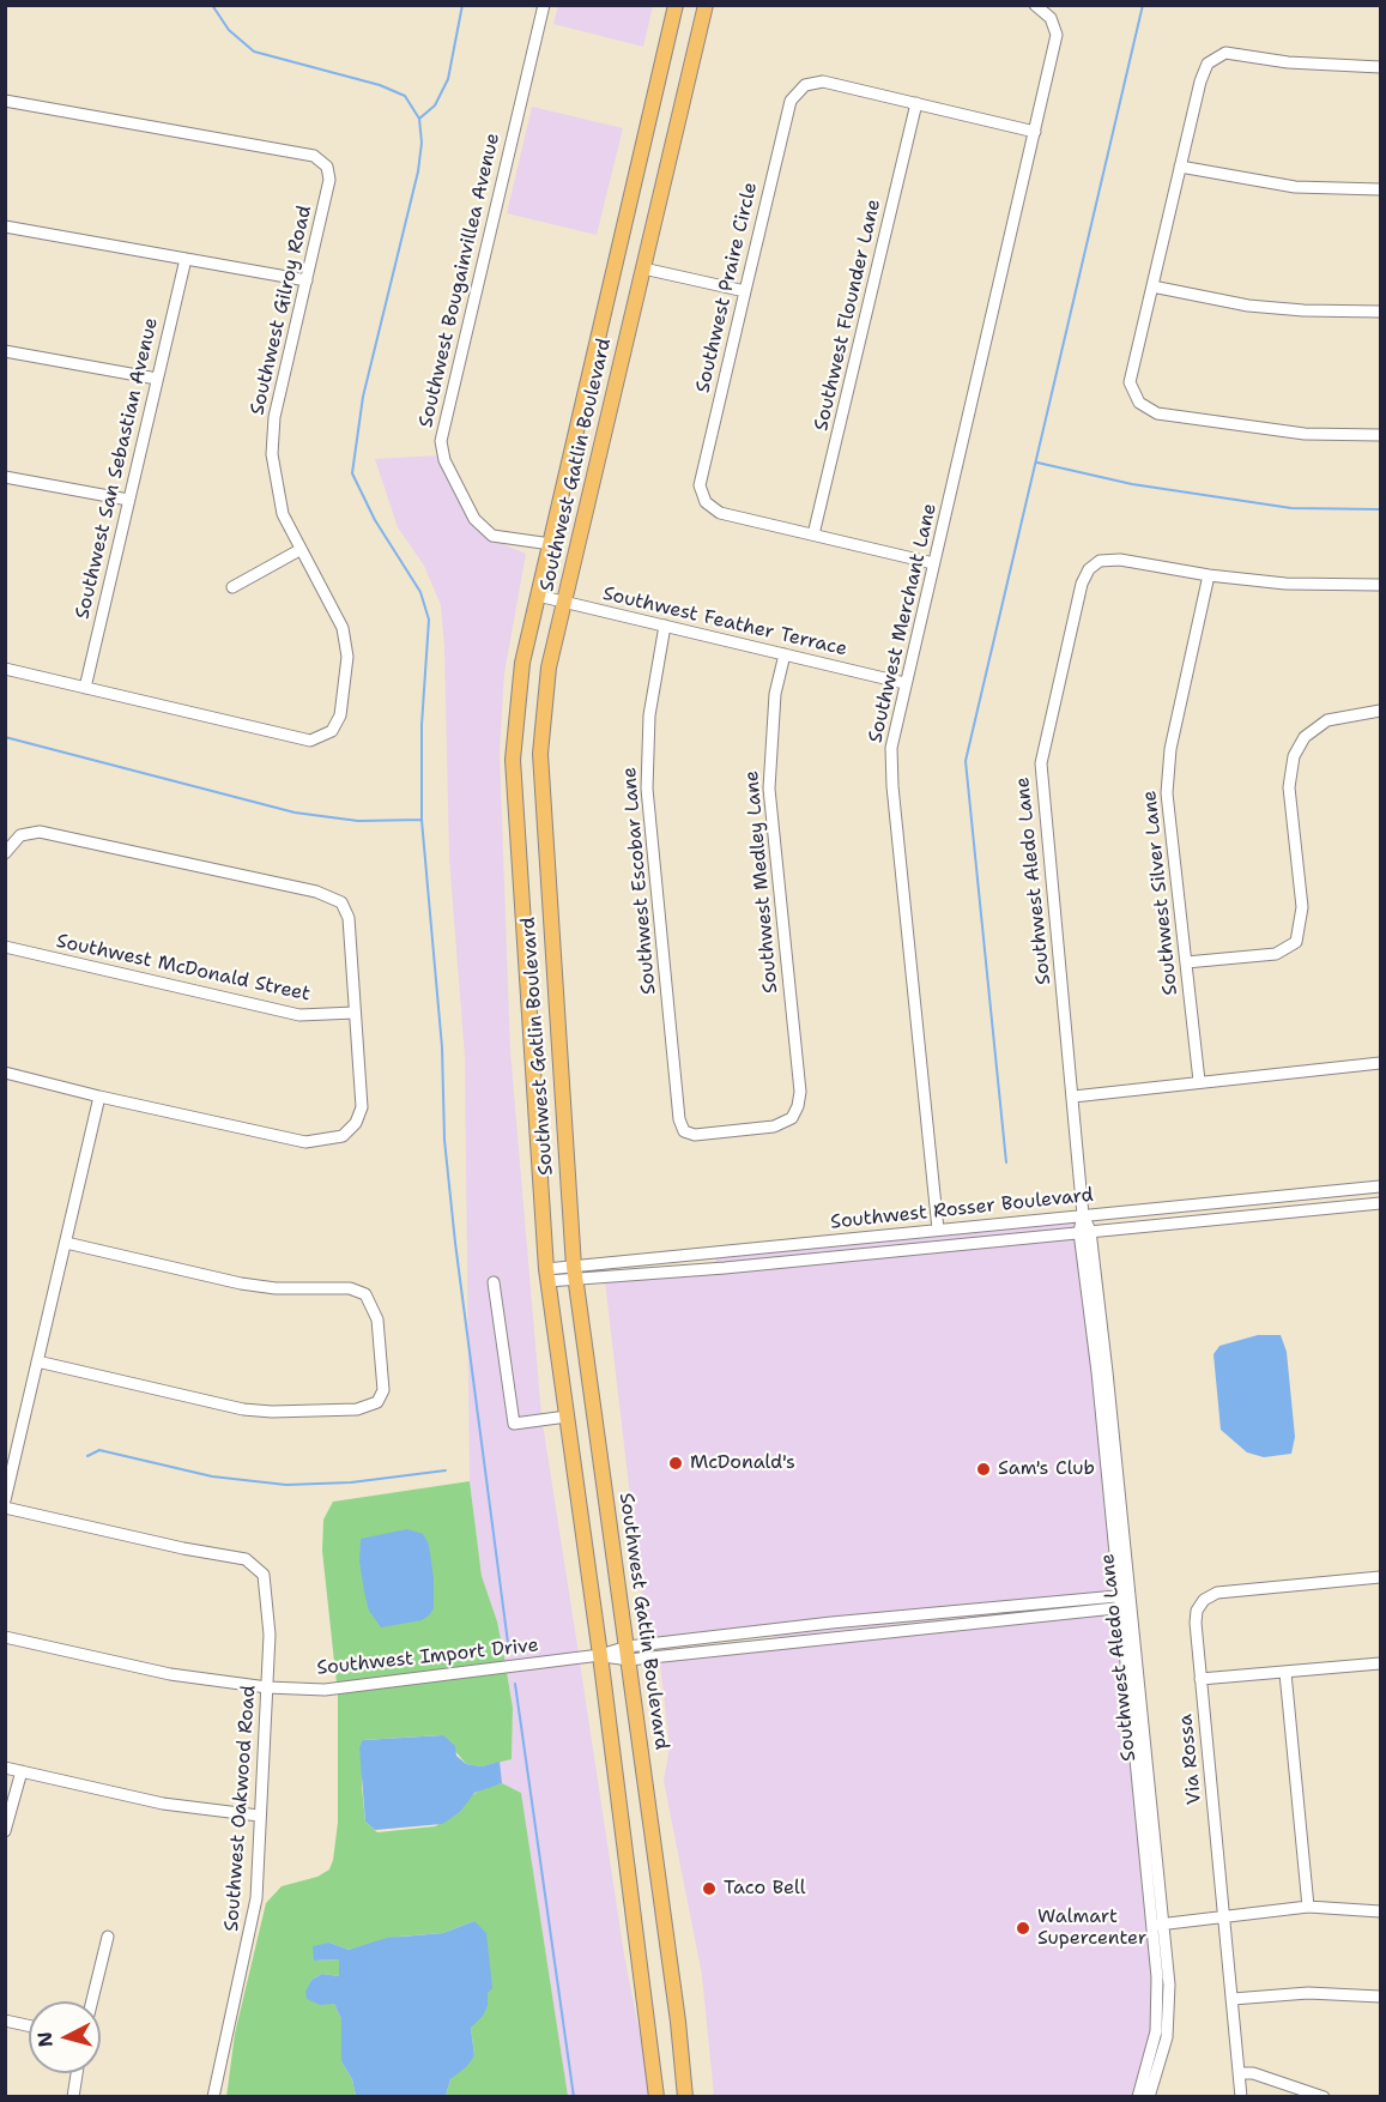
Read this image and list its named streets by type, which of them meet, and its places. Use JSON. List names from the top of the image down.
{
  "streets": {
    "main road": ["Southwest Gatlin Boulevard"],
    "street": [
      "Southwest Bougainvillea Avenue",
      "Southwest Praire Circle",
      "Southwest Gilroy Road",
      "Southwest Flounder Lane",
      "Southwest San Sebastian Avenue",
      "Southwest Feather Terrace",
      "Southwest Merchant Lane",
      "Southwest Escobar Lane",
      "Southwest Aledo Lane",
      "Southwest Medley Lane",
      "Southwest Silver Lane",
      "Southwest McDonald Street",
      "Southwest Rosser Boulevard",
      "Southwest Import Drive",
      "Via Rossa",
      "Southwest Oakwood Road"
    ]
  },
  "crossings": [
    ["Southwest Bougainvillea Avenue", "Southwest Gatlin Boulevard"],
    ["Southwest Praire Circle", "Southwest Flounder Lane"],
    ["Southwest Praire Circle", "Southwest Merchant Lane"],
    ["Southwest Gilroy Road", "Southwest San Sebastian Avenue"],
    ["Southwest Gatlin Boulevard", "Southwest Feather Terrace"],
    ["Southwest Gatlin Boulevard", "Southwest Rosser Boulevard"],
    ["Southwest Gatlin Boulevard", "Southwest Import Drive"],
    ["Southwest Feather Terrace", "Southwest Merchant Lane"],
    ["Southwest Feather Terrace", "Southwest Escobar Lane"],
    ["Southwest Feather Terrace", "Southwest Medley Lane"],
    ["Southwest Merchant Lane", "Southwest Rosser Boulevard"],
    ["Southwest Escobar Lane", "Southwest Medley Lane"],
    ["Southwest Aledo Lane", "Southwest Silver Lane"],
    ["Southwest Aledo Lane", "Southwest Rosser Boulevard"],
    ["Southwest Aledo Lane", "Southwest Import Drive"],
    ["Southwest Import Drive", "Southwest Oakwood Road"]
  ],
  "places": [
    "McDonald's",
    "Sam's Club",
    "Taco Bell",
    "Walmart Supercenter"
  ],
  "north": "left"
}
